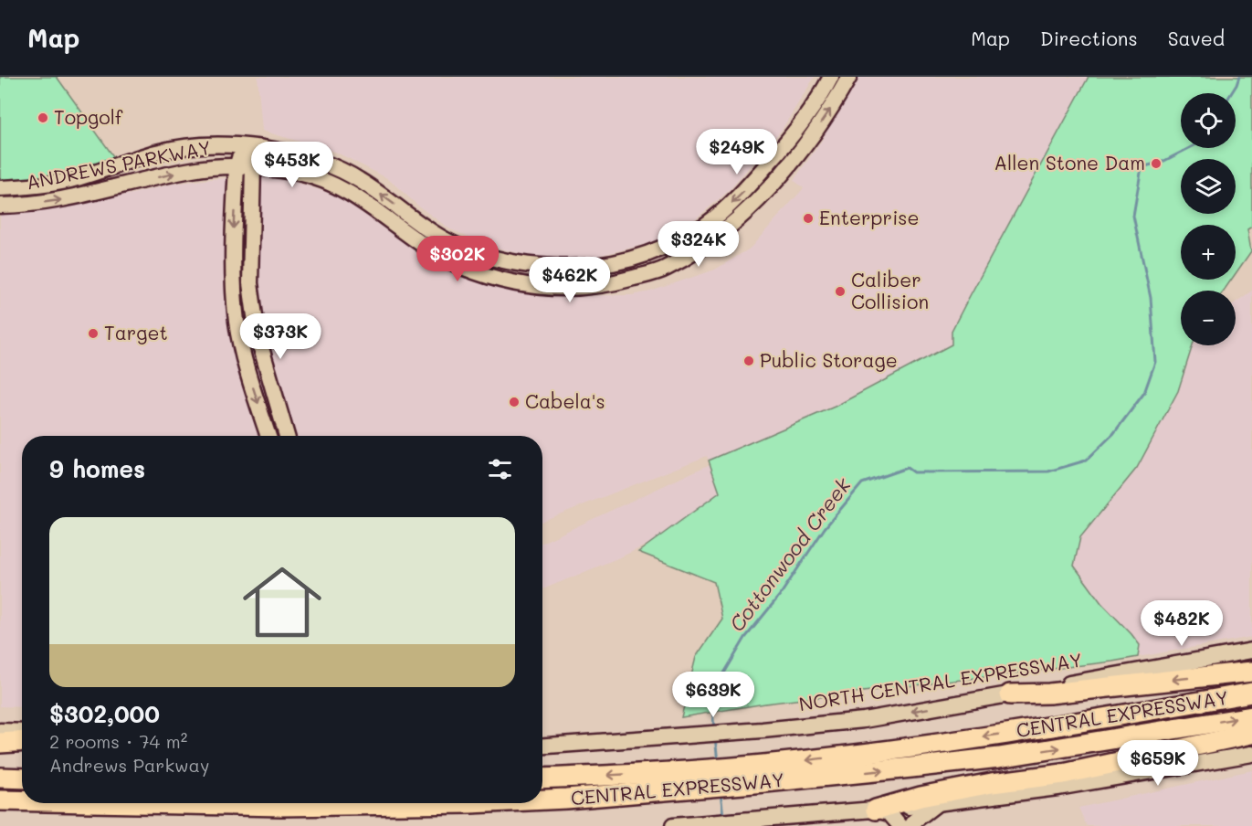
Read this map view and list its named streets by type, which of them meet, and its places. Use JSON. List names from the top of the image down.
{
  "streets": {
    "highway": ["CENTRAL EXPRESSWAY"],
    "street": ["ANDREWS PARKWAY", "NORTH CENTRAL EXPRESSWAY"]
  },
  "water": ["Cottonwood Creek"],
  "places": [
    "Topgolf",
    "Allen Stone Dam",
    "Enterprise",
    "Caliber Collision",
    "Target",
    "Public Storage",
    "Cabela's"
  ],
  "page": {
    "header": "Map",
    "nav": ["Map", "Directions", "Saved"],
    "map_buttons": ["+", "−"],
    "price": [
      "$249K",
      "$453K",
      "$324K",
      "$302K",
      "$462K",
      "$373K",
      "$482K",
      "$639K",
      "$659K"
    ],
    "heading": "9 homes",
    "list": [
      {
        "name": "$302,000",
        "note": "2 rooms · 74 m² · Andrews Parkway"
      }
    ]
  }
}
